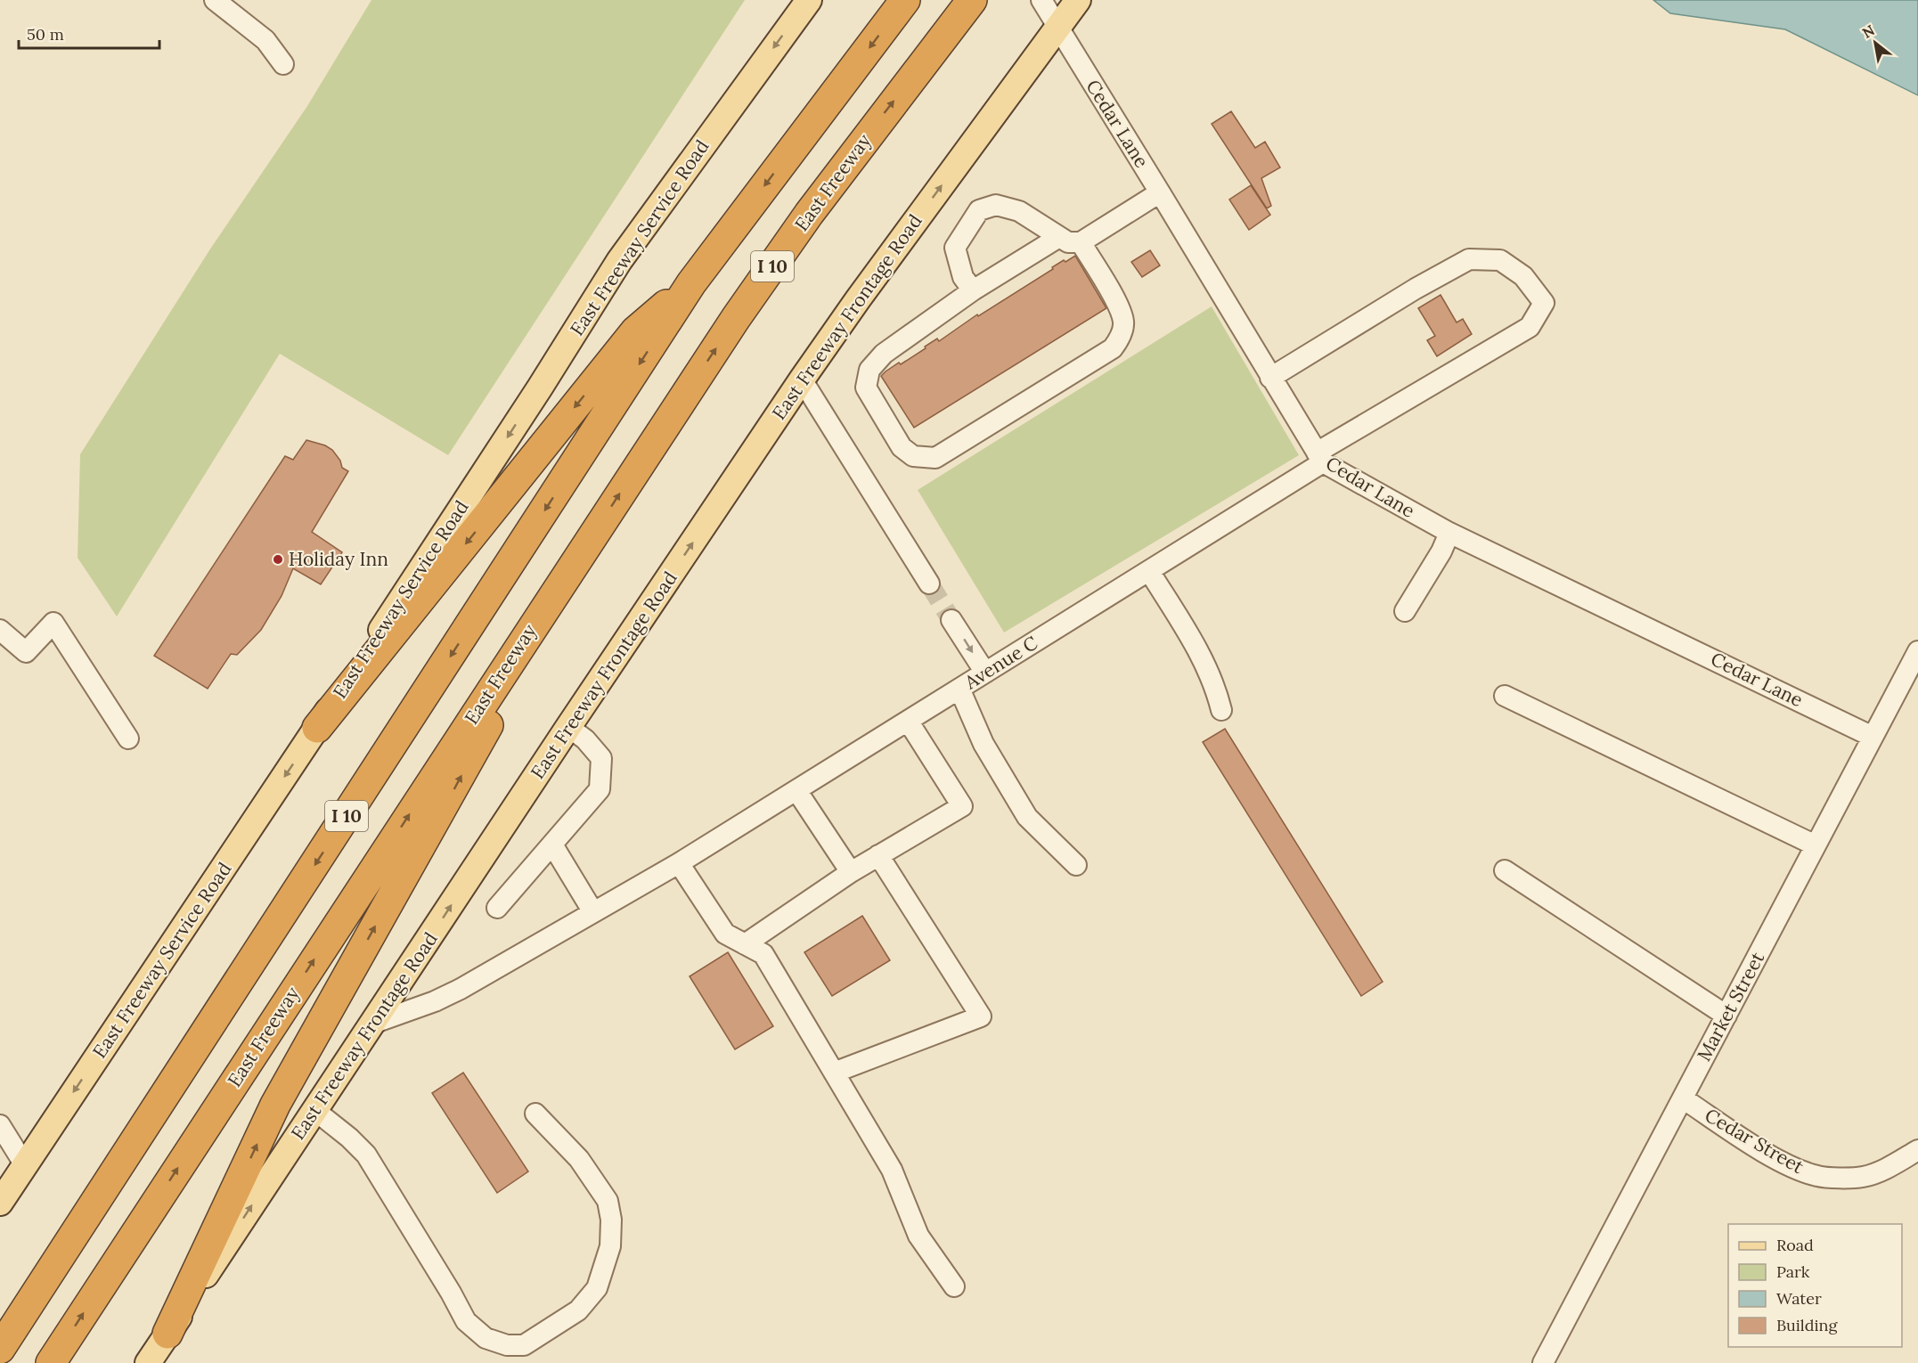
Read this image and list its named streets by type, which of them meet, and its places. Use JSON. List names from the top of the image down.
{
  "streets": {
    "highway": ["East Freeway", "I 10"],
    "main road": ["East Freeway Service Road", "East Freeway Frontage Road"],
    "street": [
      "Cedar Lane",
      "Avenue C",
      "Market Street",
      "Cedar Street"
    ]
  },
  "crossings": [
    ["Cedar Lane", "East Freeway Frontage Road"],
    ["Cedar Lane", "Avenue C"],
    ["Cedar Lane", "Market Street"],
    ["East Freeway Frontage Road", "Avenue C"],
    ["Market Street", "Cedar Street"]
  ],
  "one_way": ["East Freeway Service Road", "East Freeway Frontage Road"],
  "places": ["Holiday Inn"],
  "legend": [
    "Road",
    "Park",
    "Water",
    "Building"
  ],
  "scale_bar": "50 m",
  "north": "top left"
}
